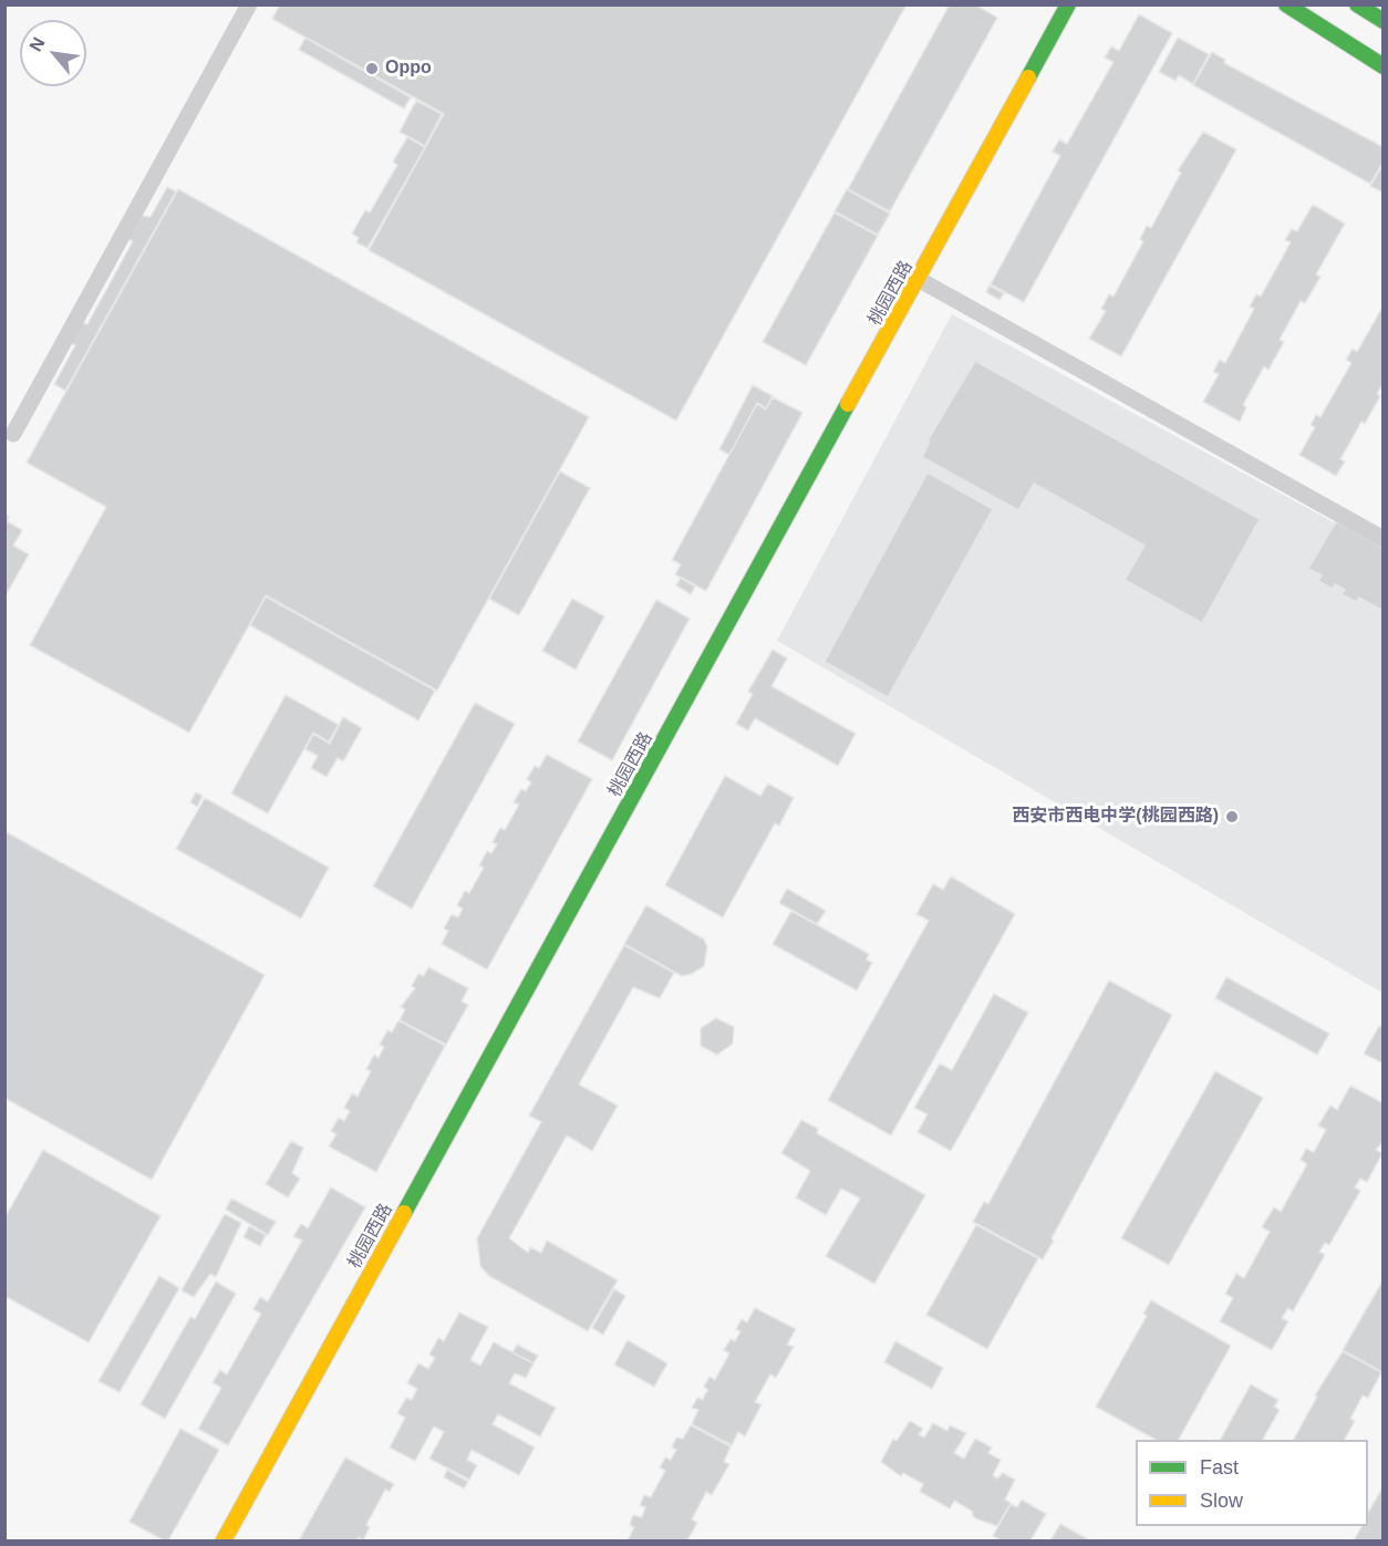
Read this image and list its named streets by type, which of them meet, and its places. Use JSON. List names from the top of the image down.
{
  "streets": {
    "street": ["桃园西路"]
  },
  "places": ["Oppo", "西安市西电中学(桃园西路)"],
  "legend": ["Fast", "Slow"],
  "north": "top left"
}
